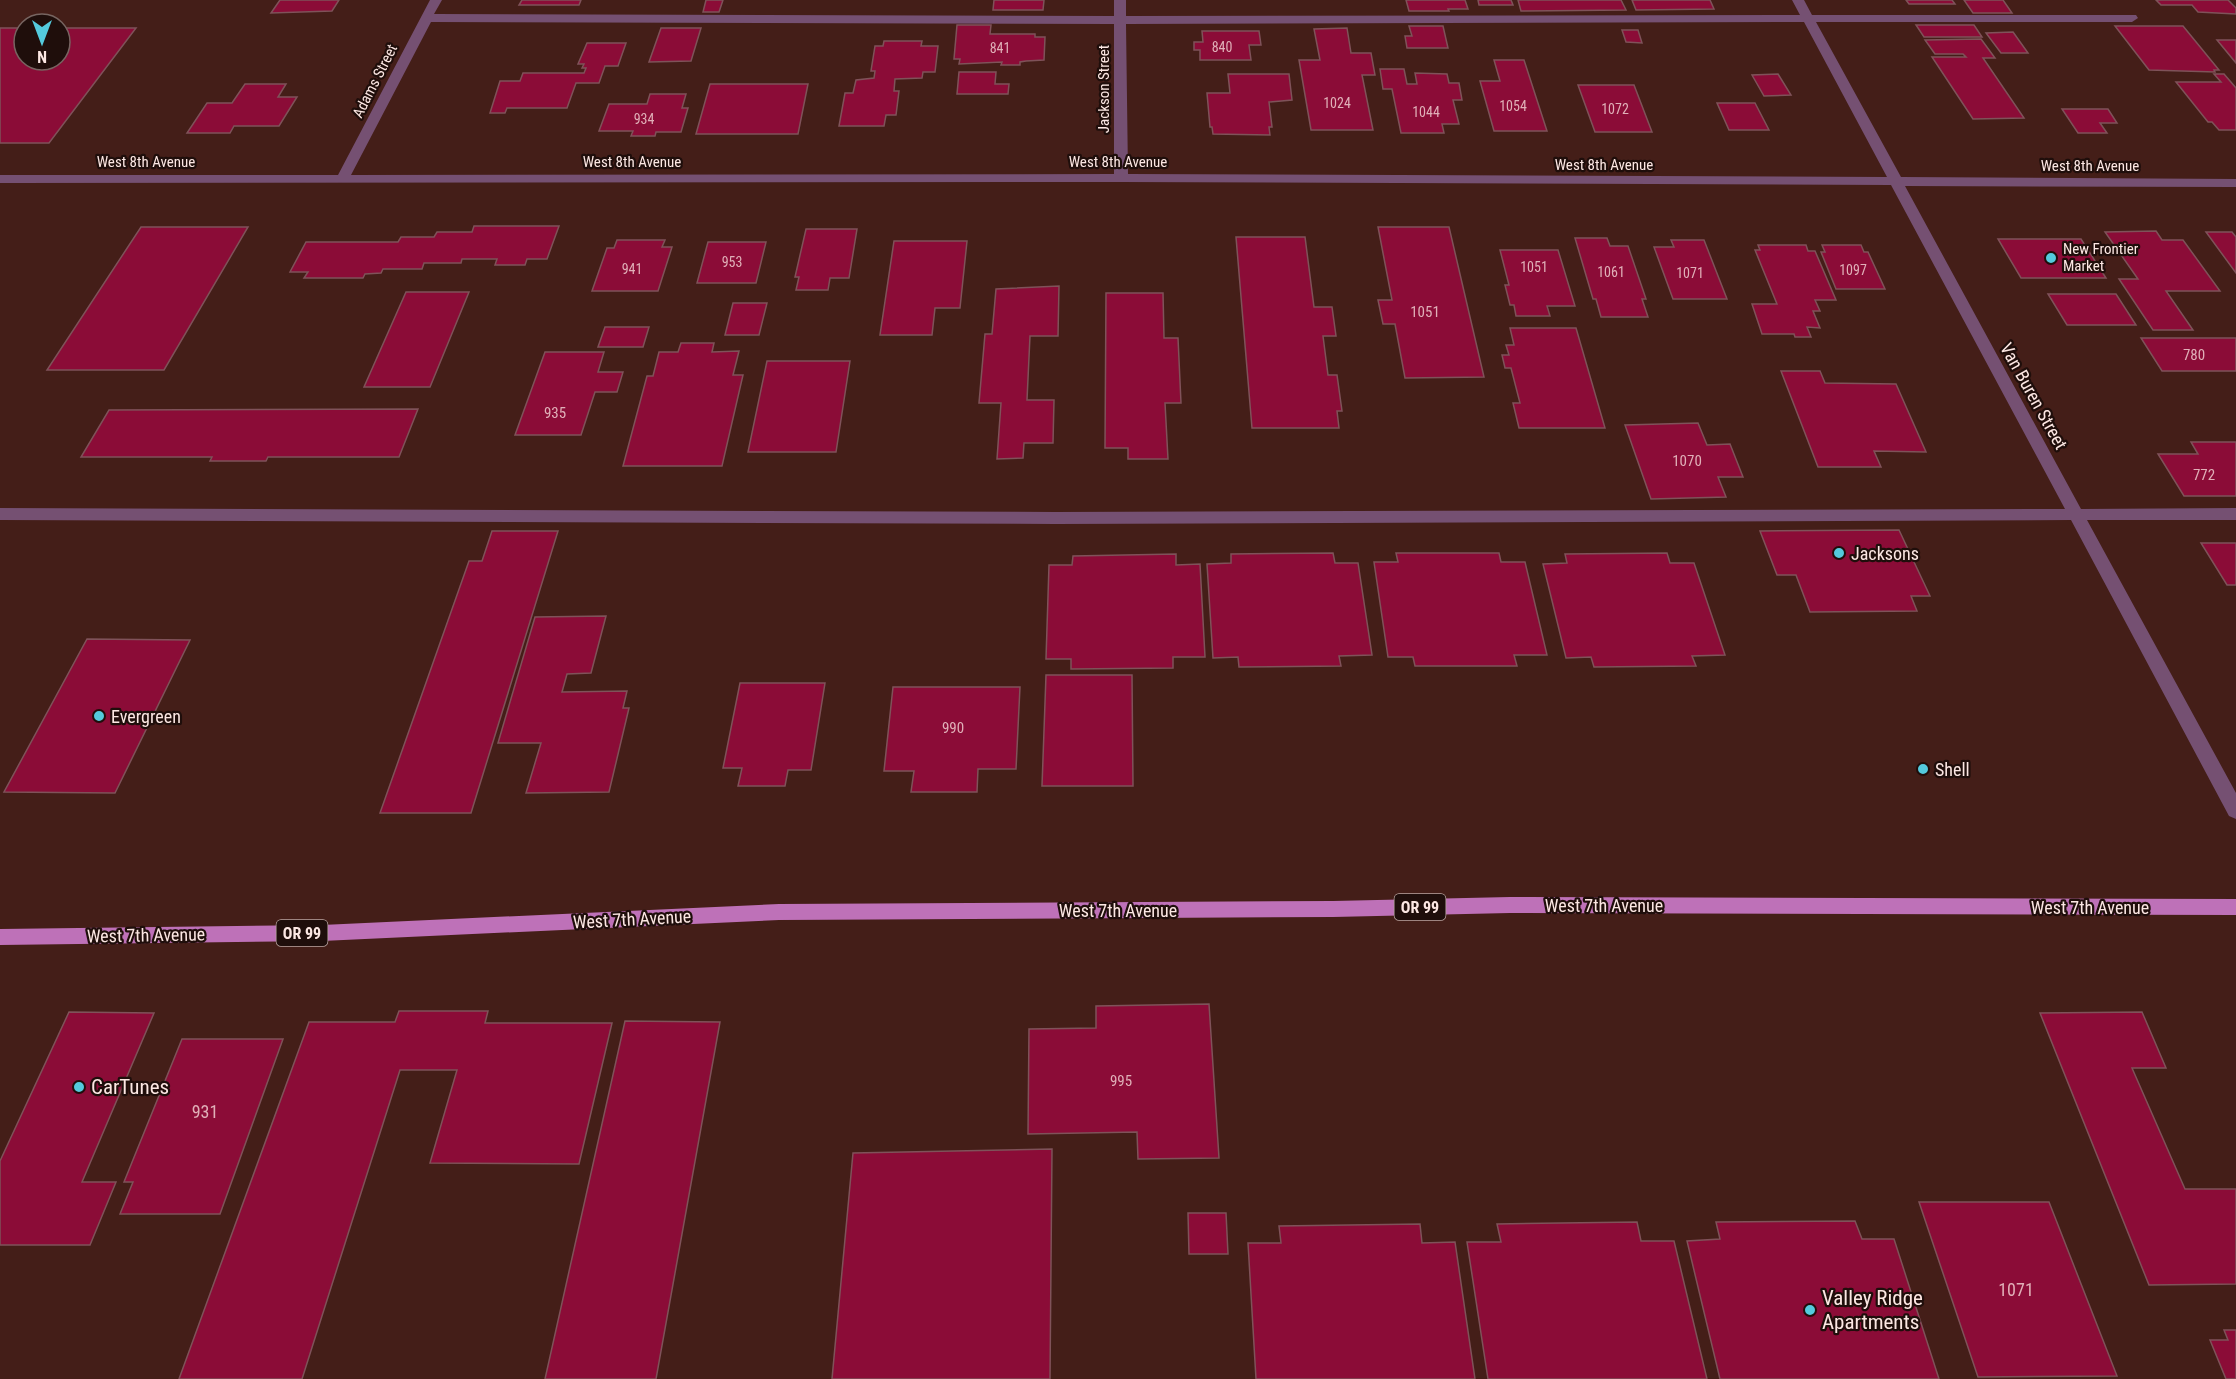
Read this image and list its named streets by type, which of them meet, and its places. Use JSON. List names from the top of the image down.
{
  "streets": {
    "main road": ["West 7th Avenue", "OR 99"],
    "street": [
      "Adams Street",
      "Jackson Street",
      "West 8th Avenue",
      "Van Buren Street"
    ]
  },
  "crossings": [
    ["Adams Street", "West 8th Avenue"],
    ["Jackson Street", "West 8th Avenue"],
    ["West 8th Avenue", "Van Buren Street"]
  ],
  "places": [
    "New Frontier Market",
    "Jacksons",
    "Evergreen",
    "Shell",
    "CarTunes",
    "Valley Ridge Apartments"
  ],
  "house_numbers": [
    "840",
    "841",
    "1024",
    "1054",
    "1072",
    "1044",
    "934",
    "953",
    "1051",
    "941",
    "1097",
    "1061",
    "1071",
    "1051",
    "780",
    "935",
    "1070",
    "772",
    "990",
    "995",
    "931",
    "1071"
  ],
  "north": "bottom"
}
